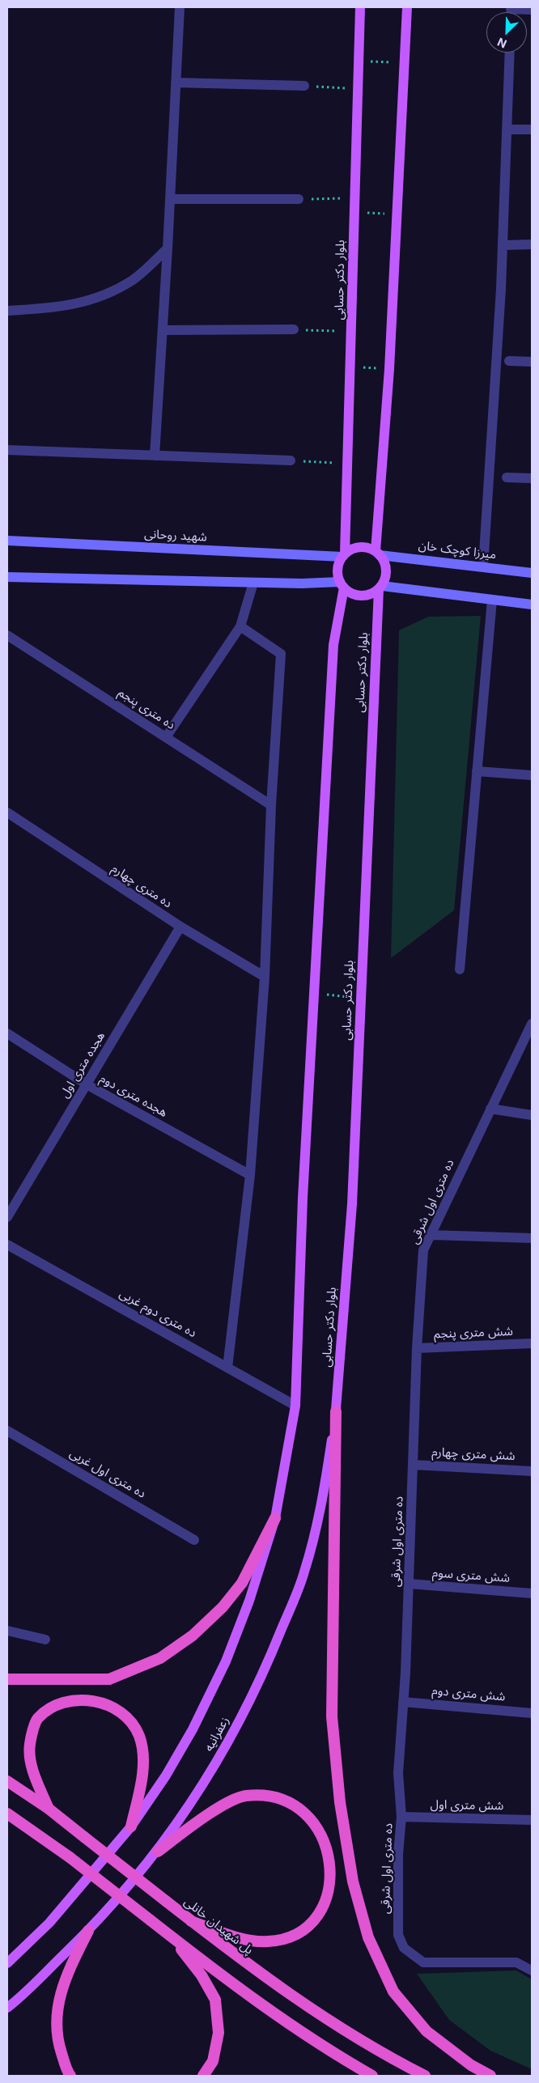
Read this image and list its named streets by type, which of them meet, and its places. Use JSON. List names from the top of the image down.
{
  "streets": {
    "highway": ["پل شهیدان خانلی"],
    "main road": [
      "بلوار دکتر حسابی",
      "شهید روحانی",
      "میرزا کوچک خان",
      "زعفرانیه"
    ],
    "street": [
      "ده متری پنجم",
      "ده متری چهارم",
      "هجده متری اول",
      "هجده متری دوم",
      "ده متری اول شرقی",
      "ده متری دوم غربی",
      "شش متری پنجم",
      "شش متری چهارم",
      "ده متری اول غربی",
      "شش متری سوم",
      "شش متری دوم",
      "شش متری اول"
    ]
  },
  "crossings": [
    ["بلوار دکتر حسابی", "شهید روحانی"],
    ["بلوار دکتر حسابی", "میرزا کوچک خان"],
    ["بلوار دکتر حسابی", "زعفرانیه"],
    ["شهید روحانی", "میرزا کوچک خان"],
    ["ده متری چهارم", "هجده متری اول"],
    ["هجده متری اول", "هجده متری دوم"],
    ["ده متری اول شرقی", "شش متری پنجم"],
    ["ده متری اول شرقی", "شش متری چهارم"],
    ["ده متری اول شرقی", "شش متری سوم"],
    ["ده متری اول شرقی", "شش متری دوم"],
    ["ده متری اول شرقی", "شش متری اول"],
    ["ده متری دوم غربی", "زعفرانیه"]
  ],
  "north": "bottom left"
}
